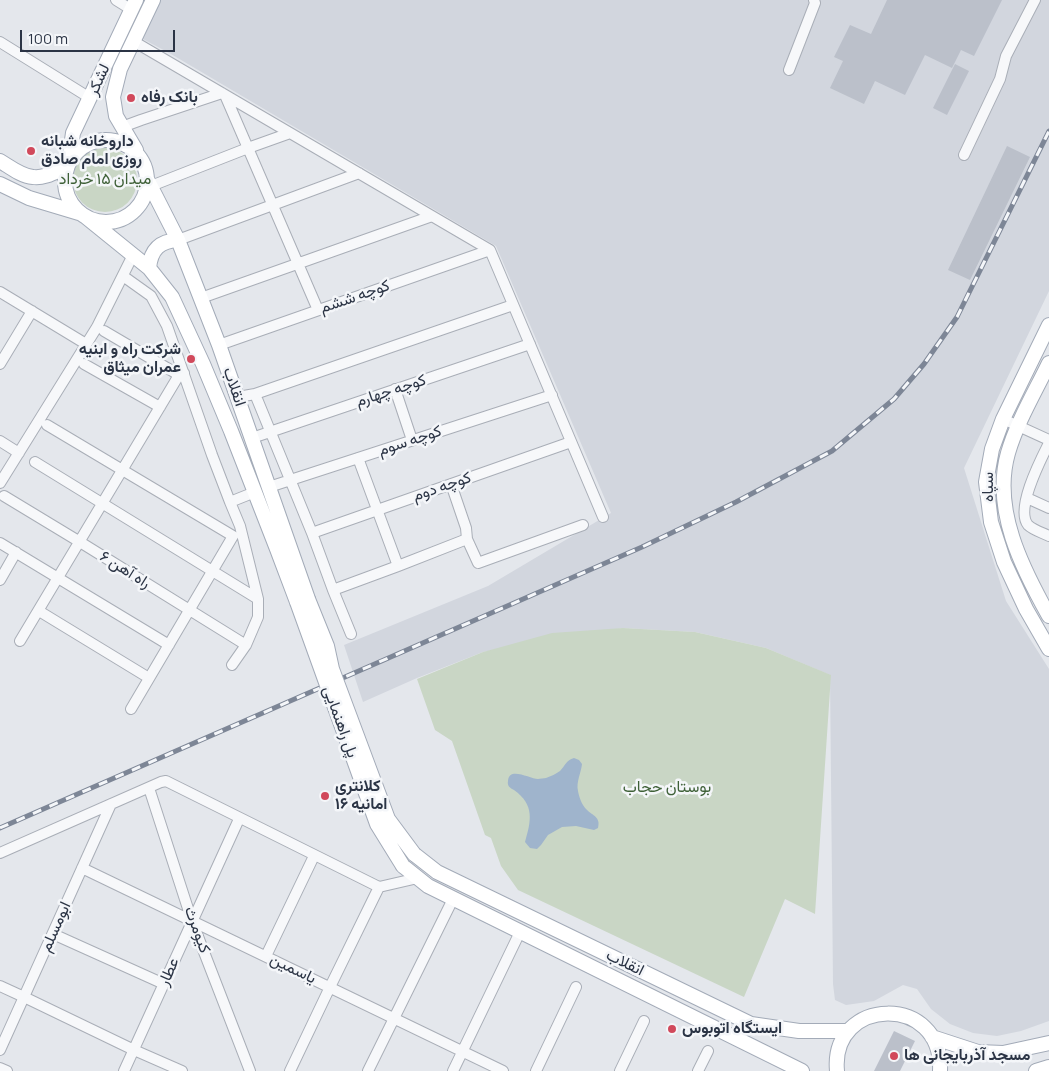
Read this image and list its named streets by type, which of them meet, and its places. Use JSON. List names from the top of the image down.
{
  "streets": {
    "main road": [
      "لشکر",
      "انقلاب",
      "سپاه",
      "پل راهنمایی"
    ],
    "street": [
      "کوچه ششم",
      "کوچه چهارم",
      "کوچه سوم",
      "کوچه دوم",
      "راه آهن ۶",
      "ابومسلم",
      "کیومرث",
      "یاسمین",
      "عطار"
    ]
  },
  "crossings": [
    ["لشکر", "انقلاب"],
    ["کوچه ششم", "انقلاب"],
    ["انقلاب", "کوچه چهارم"],
    ["انقلاب", "کوچه سوم"],
    ["انقلاب", "پل راهنمایی"],
    ["ابومسلم", "یاسمین"],
    ["کیومرث", "یاسمین"],
    ["کیومرث", "عطار"],
    ["یاسمین", "عطار"]
  ],
  "parks": ["میدان ۱۵ خرداد", "بوستان حجاب"],
  "places": [
    "بانک رفاه",
    "داروخانه شبانه روزی امام صادق",
    "شرکت راه و ابنیه عمران میثاق",
    "کلانتری ۱۶ امانیه",
    "ایستگاه اتوبوس",
    "مسجد آذربایجانی ها"
  ],
  "scale_bar": "100 m"
}
